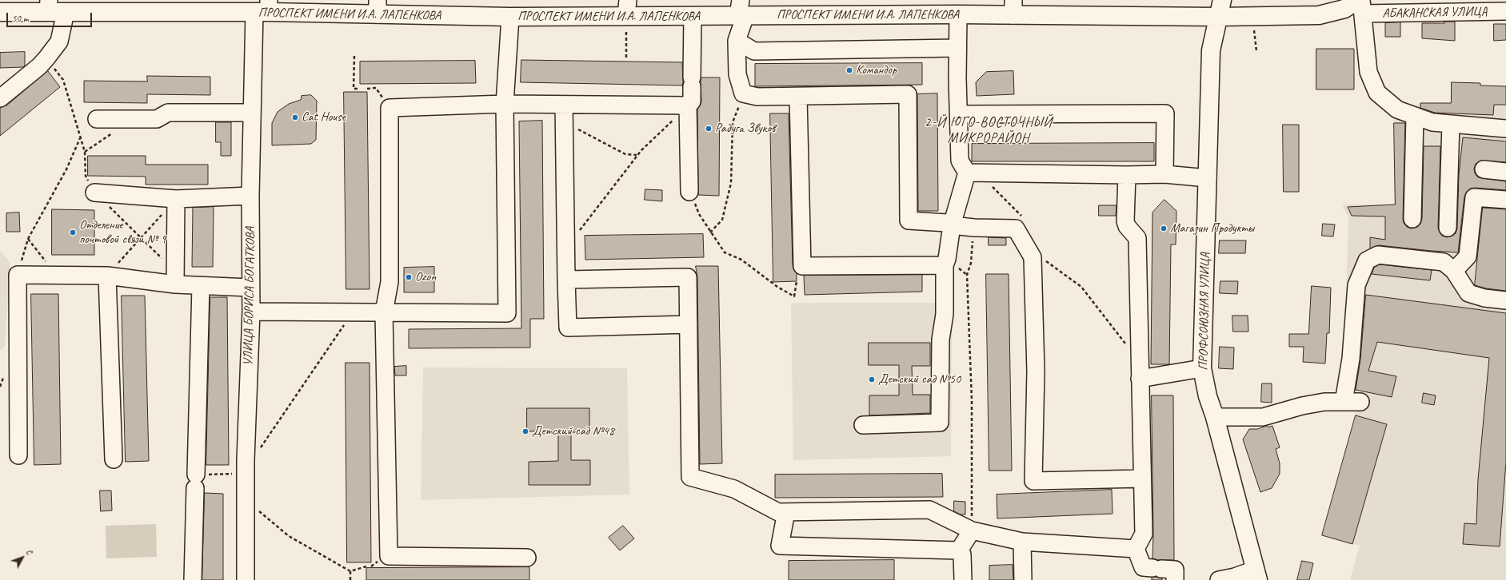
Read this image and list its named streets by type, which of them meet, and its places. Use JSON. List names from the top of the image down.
{
  "streets": {
    "main road": ["ПРОСПЕКТ ИМЕНИ И.А. ЛАПЕНКОВА", "ПРОФСОЮЗНАЯ УЛИЦА"],
    "street": ["АБАКАНСКАЯ УЛИЦА", "УЛИЦА БОРИСА БОГАТКОВА"]
  },
  "crossings": [
    ["АБАКАНСКАЯ УЛИЦА", "ПРОСПЕКТ ИМЕНИ И.А. ЛАПЕНКОВА"],
    ["ПРОСПЕКТ ИМЕНИ И.А. ЛАПЕНКОВА", "УЛИЦА БОРИСА БОГАТКОВА"],
    ["ПРОСПЕКТ ИМЕНИ И.А. ЛАПЕНКОВА", "ПРОФСОЮЗНАЯ УЛИЦА"]
  ],
  "districts": ["2-Й ЮГО-ВОСТОЧНЫЙ МИКРОРАЙОН"],
  "places": [
    "Командор",
    "Cat House",
    "Радуга Звуков",
    "Магазин Продукты",
    "Отделение почтовой связи № 9",
    "Ozon",
    "Детский сад №50",
    "Детский сад №48"
  ],
  "scale_bar": "50 m",
  "north": "top right"
}
